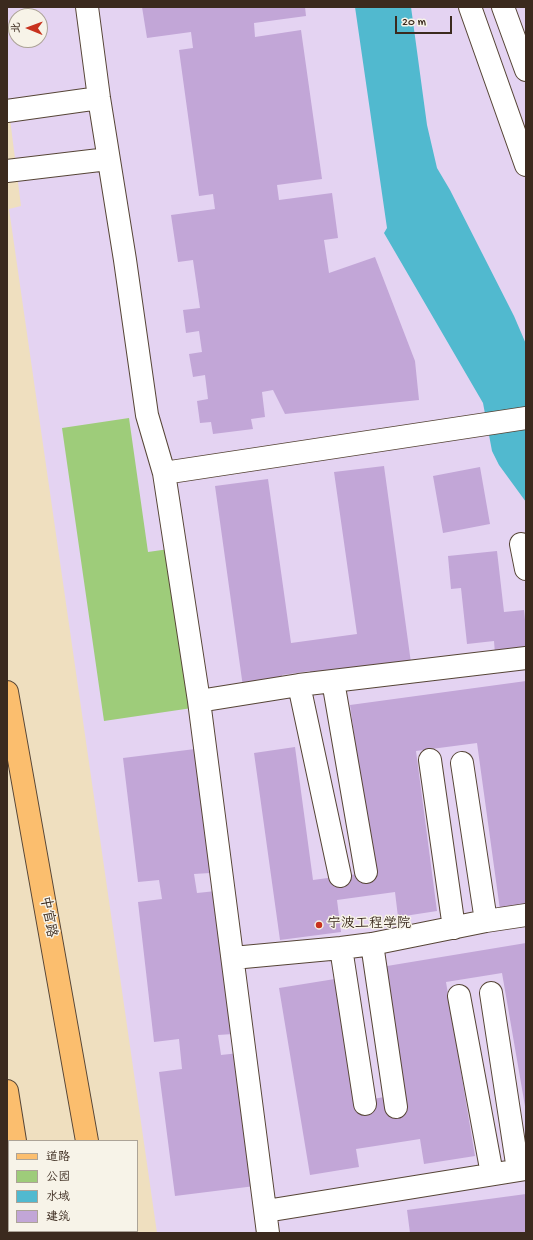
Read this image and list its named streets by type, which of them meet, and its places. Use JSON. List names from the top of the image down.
{
  "streets": {
    "main road": ["中官路"]
  },
  "places": ["宁波工程学院"],
  "legend": [
    "道路",
    "公园",
    "水域",
    "建筑"
  ],
  "scale_bar": "20 m",
  "north": "left"
}
